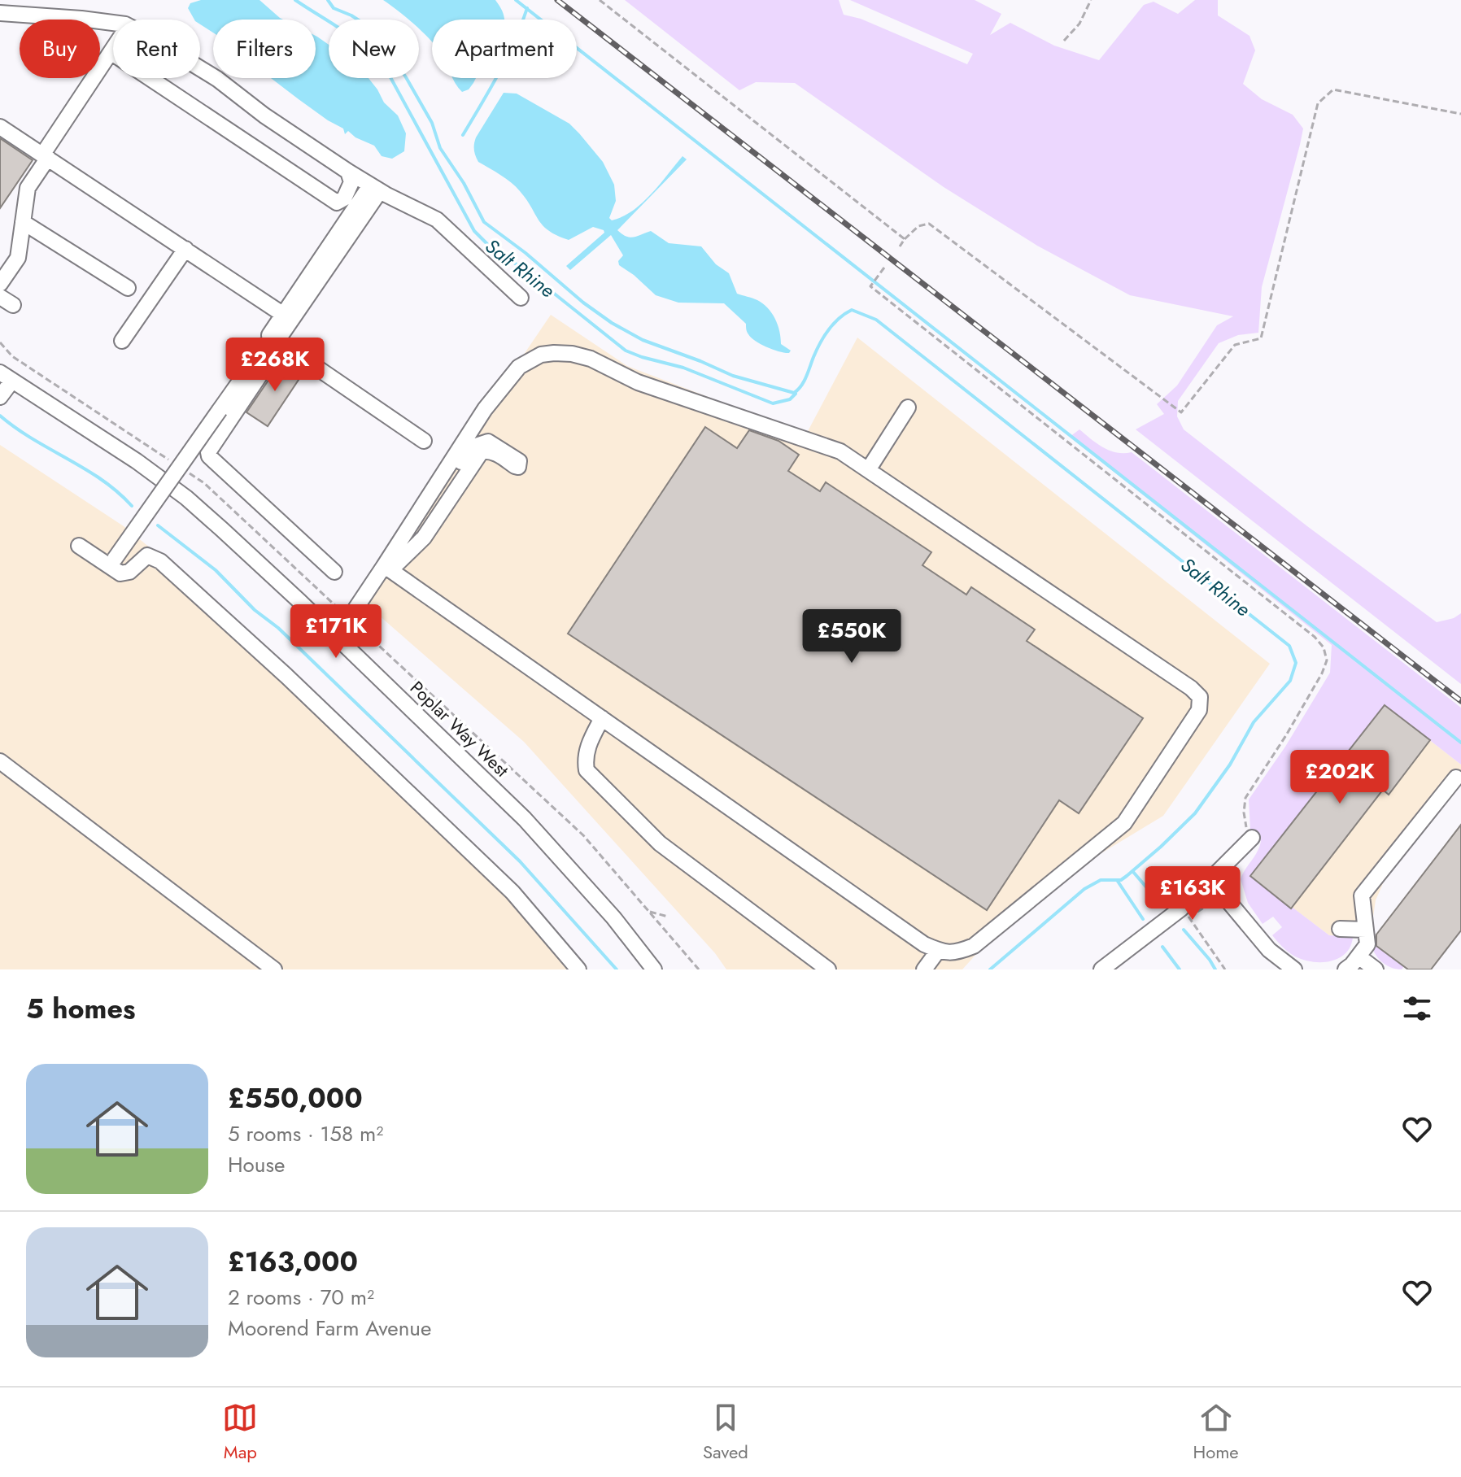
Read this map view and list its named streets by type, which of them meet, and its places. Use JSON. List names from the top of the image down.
{
  "streets": {
    "street": ["Poplar Way West"]
  },
  "water": ["Salt Rhine"],
  "page": {
    "chip": [
      "Buy",
      "Rent",
      "Filters",
      "New",
      "Apartment"
    ],
    "price": [
      "£268K",
      "£171K",
      "£550K",
      "£202K",
      "£163K"
    ],
    "heading": "5 homes",
    "list": [
      {
        "name": "£550,000",
        "note": "5 rooms · 158 m² · House"
      },
      {
        "name": "£163,000",
        "note": "2 rooms · 70 m² · Moorend Farm Avenue"
      }
    ],
    "tabs": ["Map", "Saved", "Home"]
  }
}
